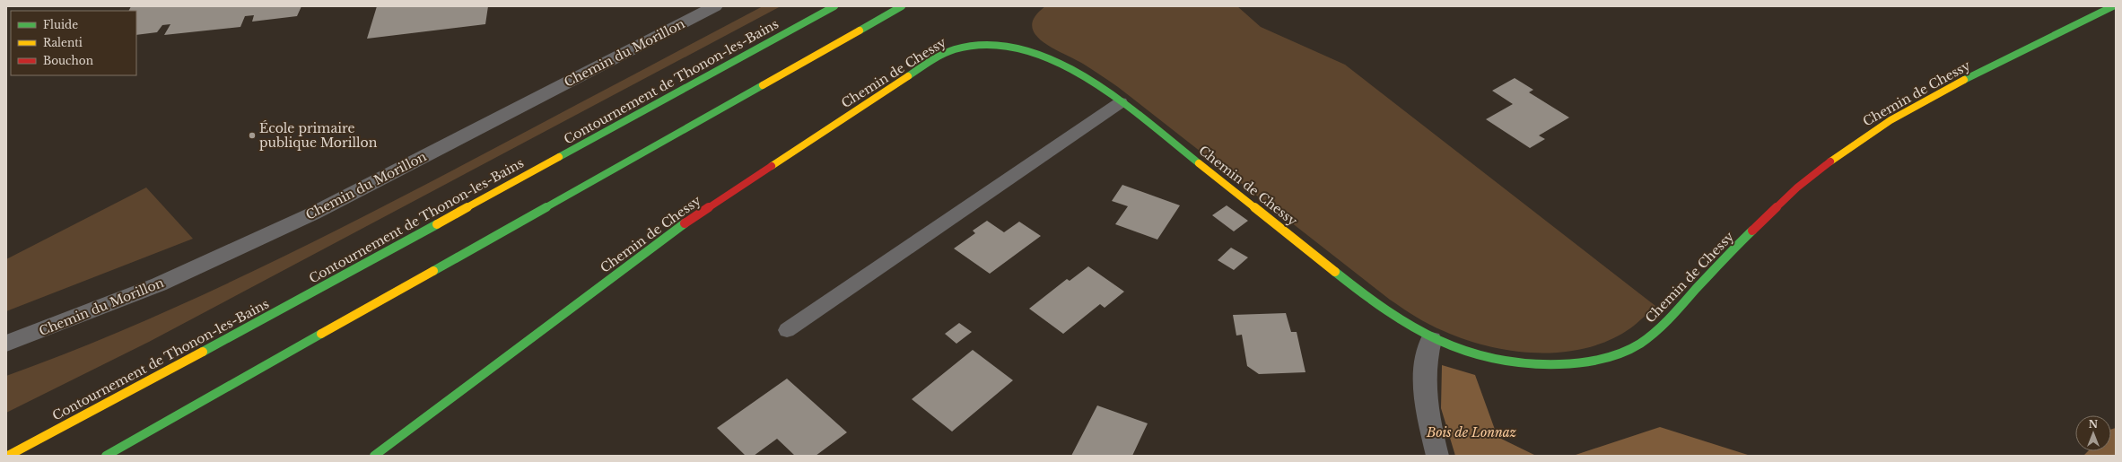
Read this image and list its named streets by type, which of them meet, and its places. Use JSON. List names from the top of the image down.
{
  "streets": {
    "main road": ["Chemin de Chessy", "Contournement de Thonon-les-Bains"],
    "street": ["Chemin du Morillon"]
  },
  "parks": ["Bois de Lonnaz"],
  "places": ["École primaire publique Morillon"],
  "legend": ["Fluide", "Ralenti", "Bouchon"],
  "north": "top"
}
